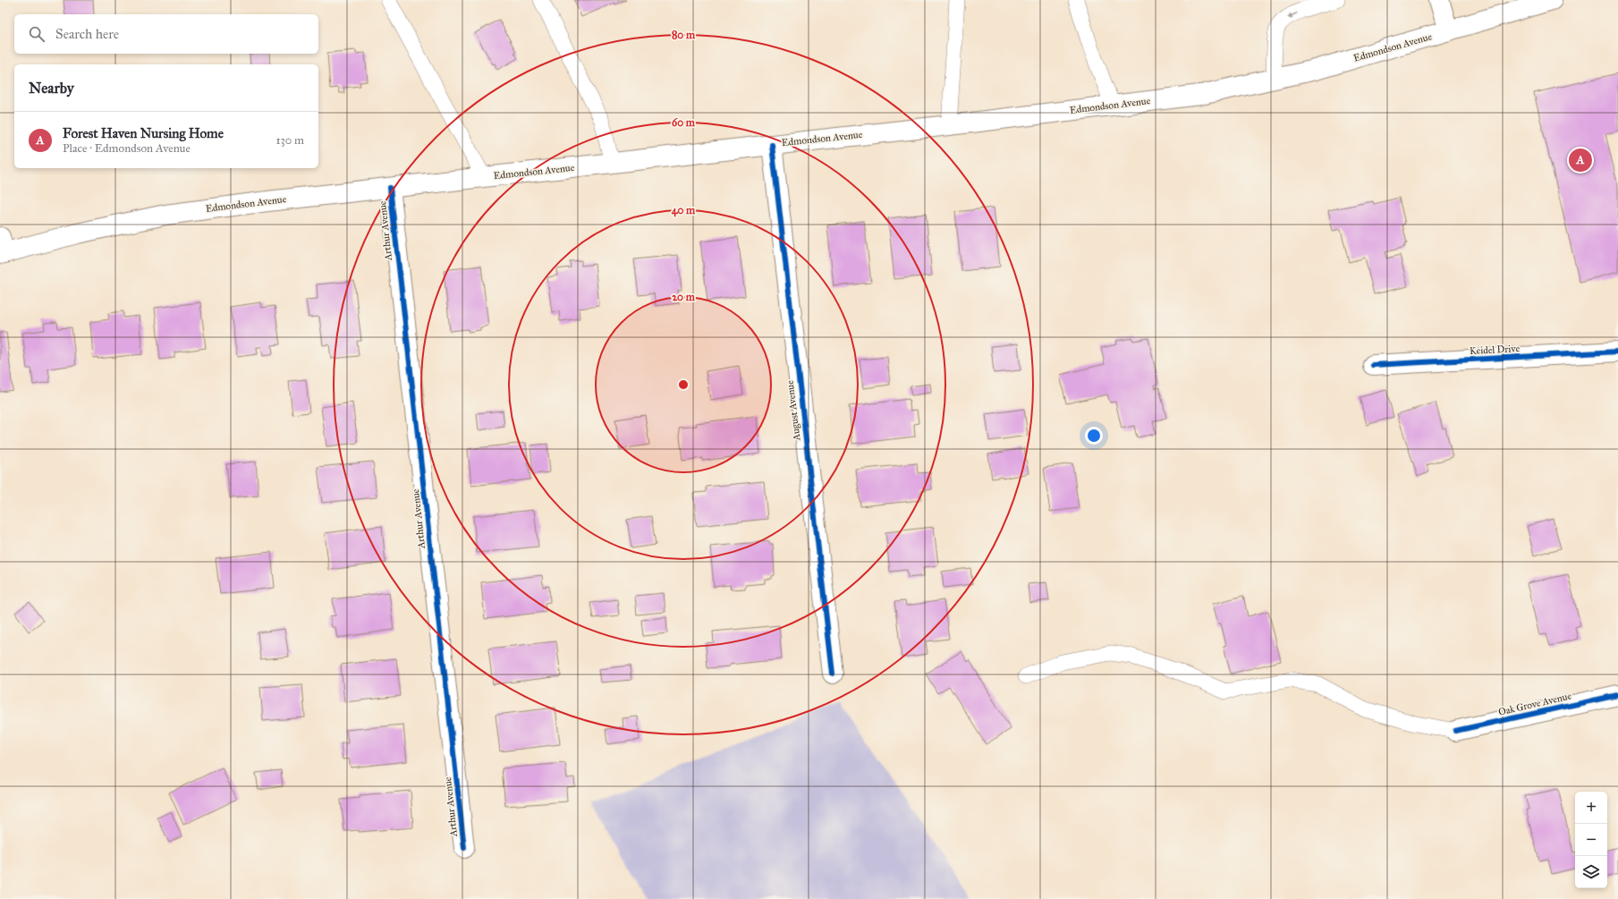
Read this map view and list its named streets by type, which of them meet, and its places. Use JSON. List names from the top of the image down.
{
  "streets": {
    "street": [
      "Edmondson Avenue",
      "Arthur Avenue",
      "Keidel Drive",
      "August Avenue",
      "Oak Grove Avenue"
    ]
  },
  "crossings": [
    ["Edmondson Avenue", "Arthur Avenue"],
    ["Edmondson Avenue", "August Avenue"]
  ],
  "page": {
    "search": "Search here",
    "heading": "Nearby",
    "list": [
      {
        "mark": "A",
        "name": "Forest Haven Nursing Home",
        "note": "Place · Edmondson Avenue",
        "value": "130 m"
      }
    ],
    "pins": "A",
    "map_buttons": ["+", "−"]
  },
  "rings": [
    "80 m",
    "60 m",
    "40 m",
    "20 m"
  ]
}
